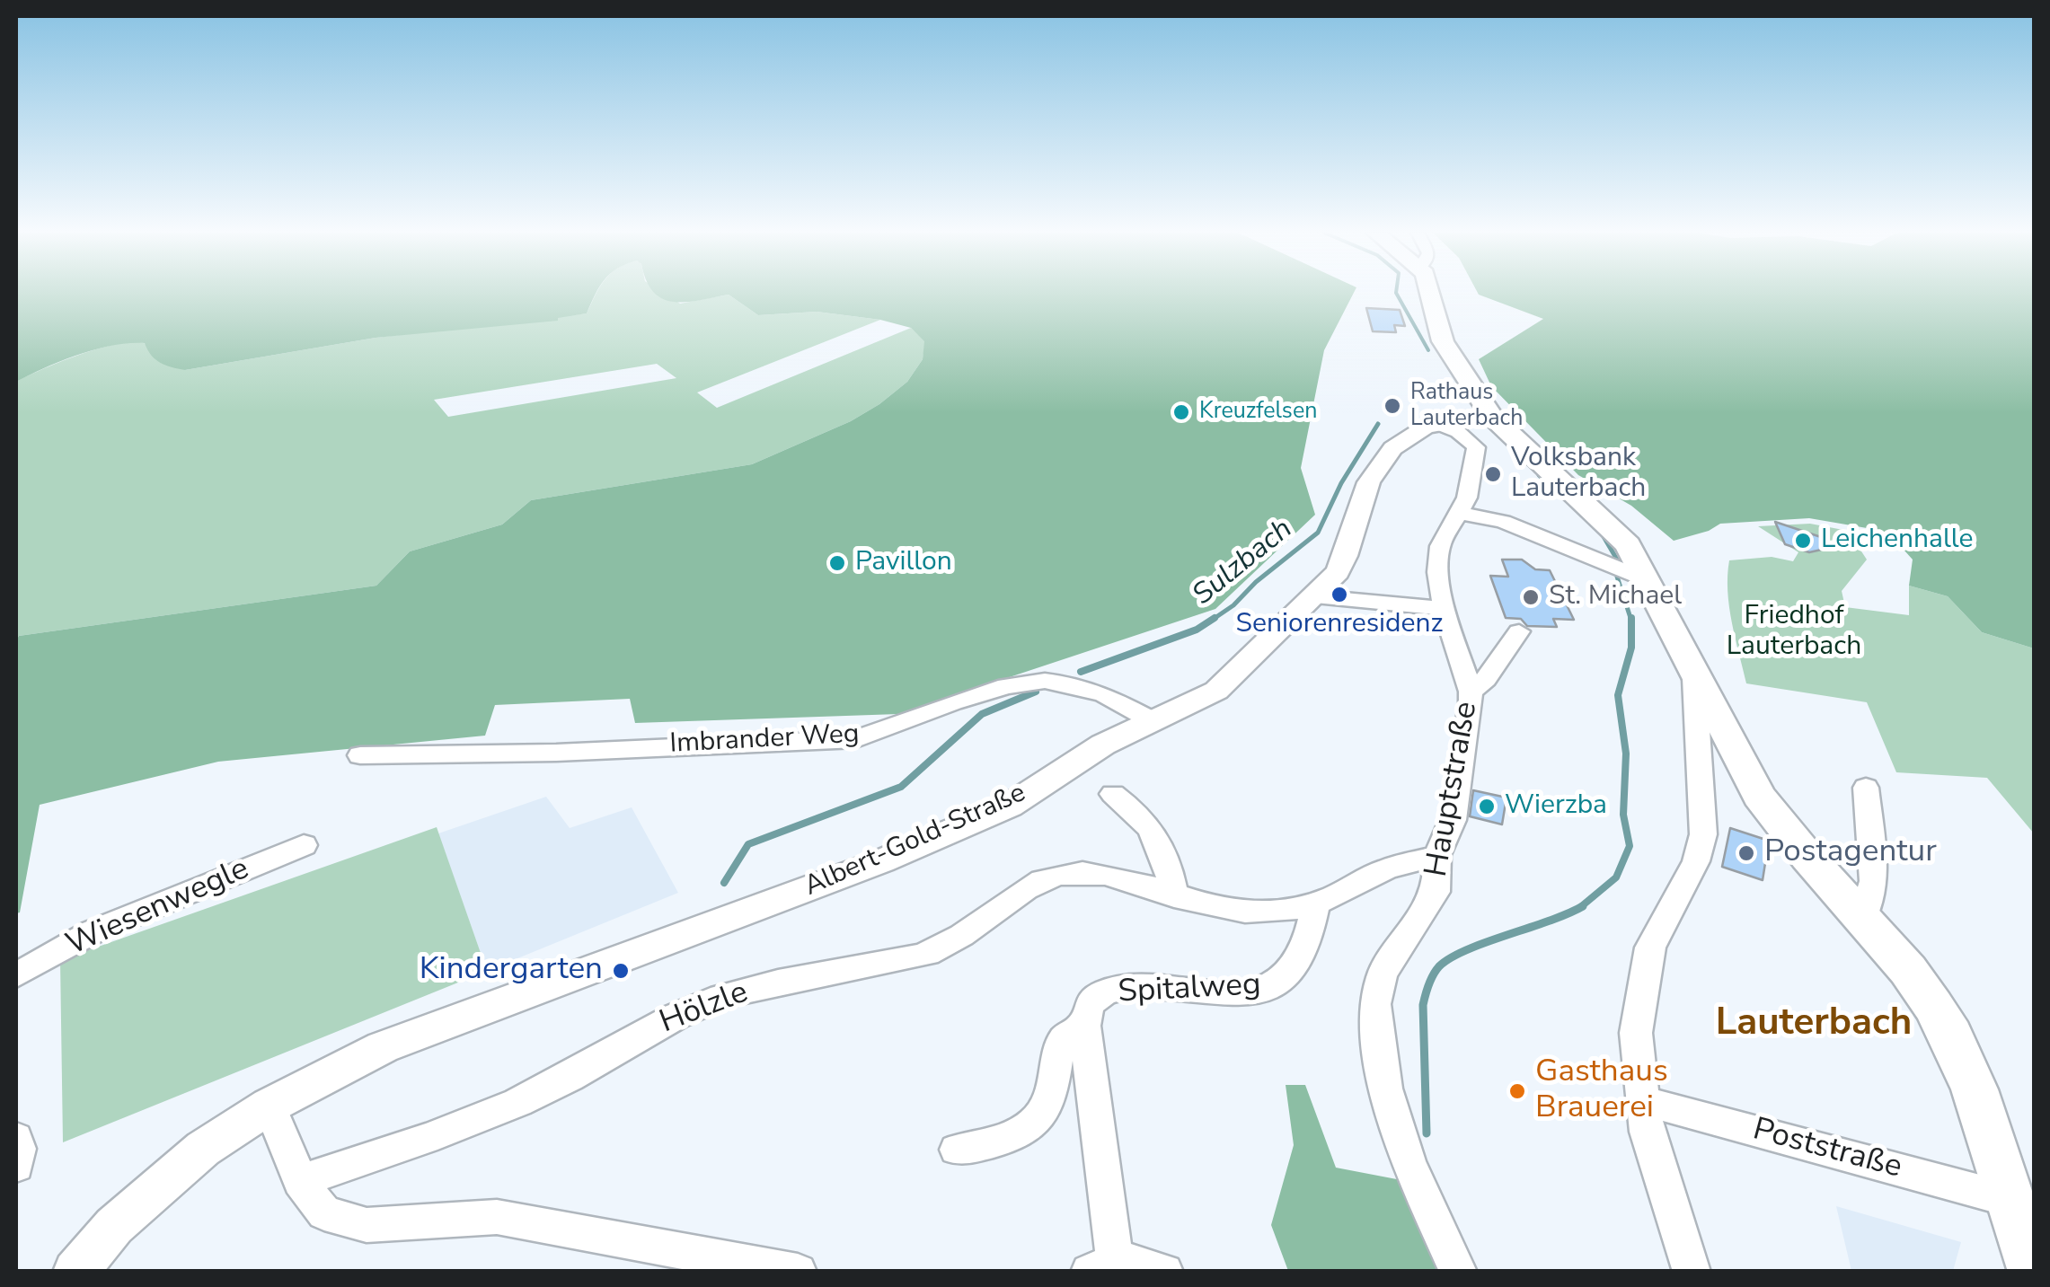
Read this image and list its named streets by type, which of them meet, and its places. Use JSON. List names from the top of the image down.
{
  "streets": {
    "street": [
      "Imbrander Weg",
      "Hauptstraße",
      "Albert-Gold-Straße",
      "Wiesenwegle",
      "Spitalweg",
      "Hölzle",
      "Poststraße"
    ]
  },
  "crossings": [
    ["Imbrander Weg", "Albert-Gold-Straße"],
    ["Hauptstraße", "Albert-Gold-Straße"],
    ["Hauptstraße", "Hölzle"],
    ["Spitalweg", "Hölzle"]
  ],
  "districts": ["Lauterbach"],
  "water": ["Sulzbach"],
  "parks": ["Friedhof Lauterbach"],
  "places": [
    "Rathaus Lauterbach",
    "Kreuzfelsen",
    "Volksbank Lauterbach",
    "Leichenhalle",
    "Pavillon",
    "Seniorenresidenz",
    "St. Michael",
    "Wierzba",
    "Postagentur",
    "Kindergarten",
    "Gasthaus Brauerei"
  ]
}
